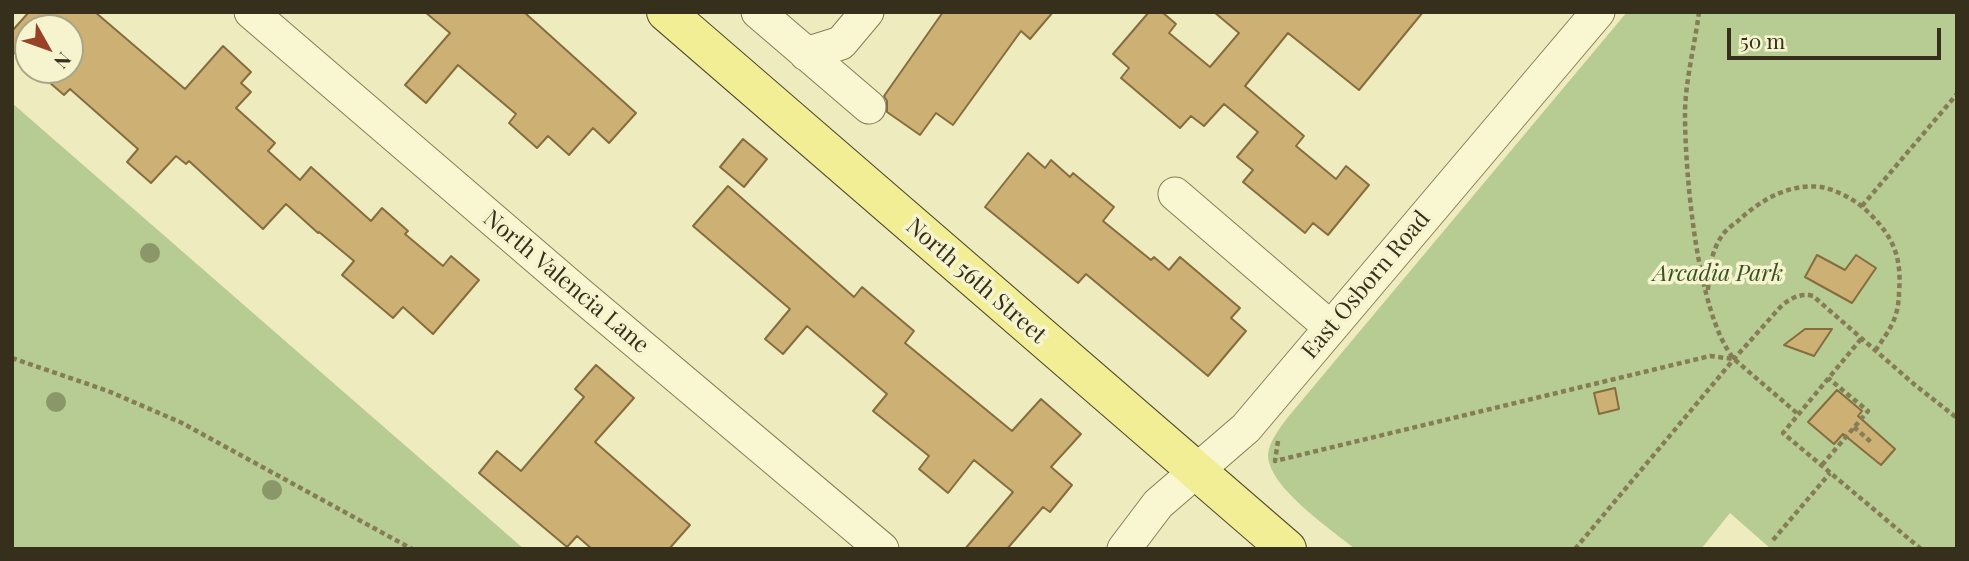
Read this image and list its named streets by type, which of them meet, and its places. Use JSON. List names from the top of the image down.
{
  "streets": {
    "main road": ["North 56th Street"],
    "street": ["North Valencia Lane", "East Osborn Road"]
  },
  "crossings": [
    ["North 56th Street", "East Osborn Road"]
  ],
  "parks": ["Arcadia Park"],
  "scale_bar": "50 m",
  "north": "bottom right"
}
